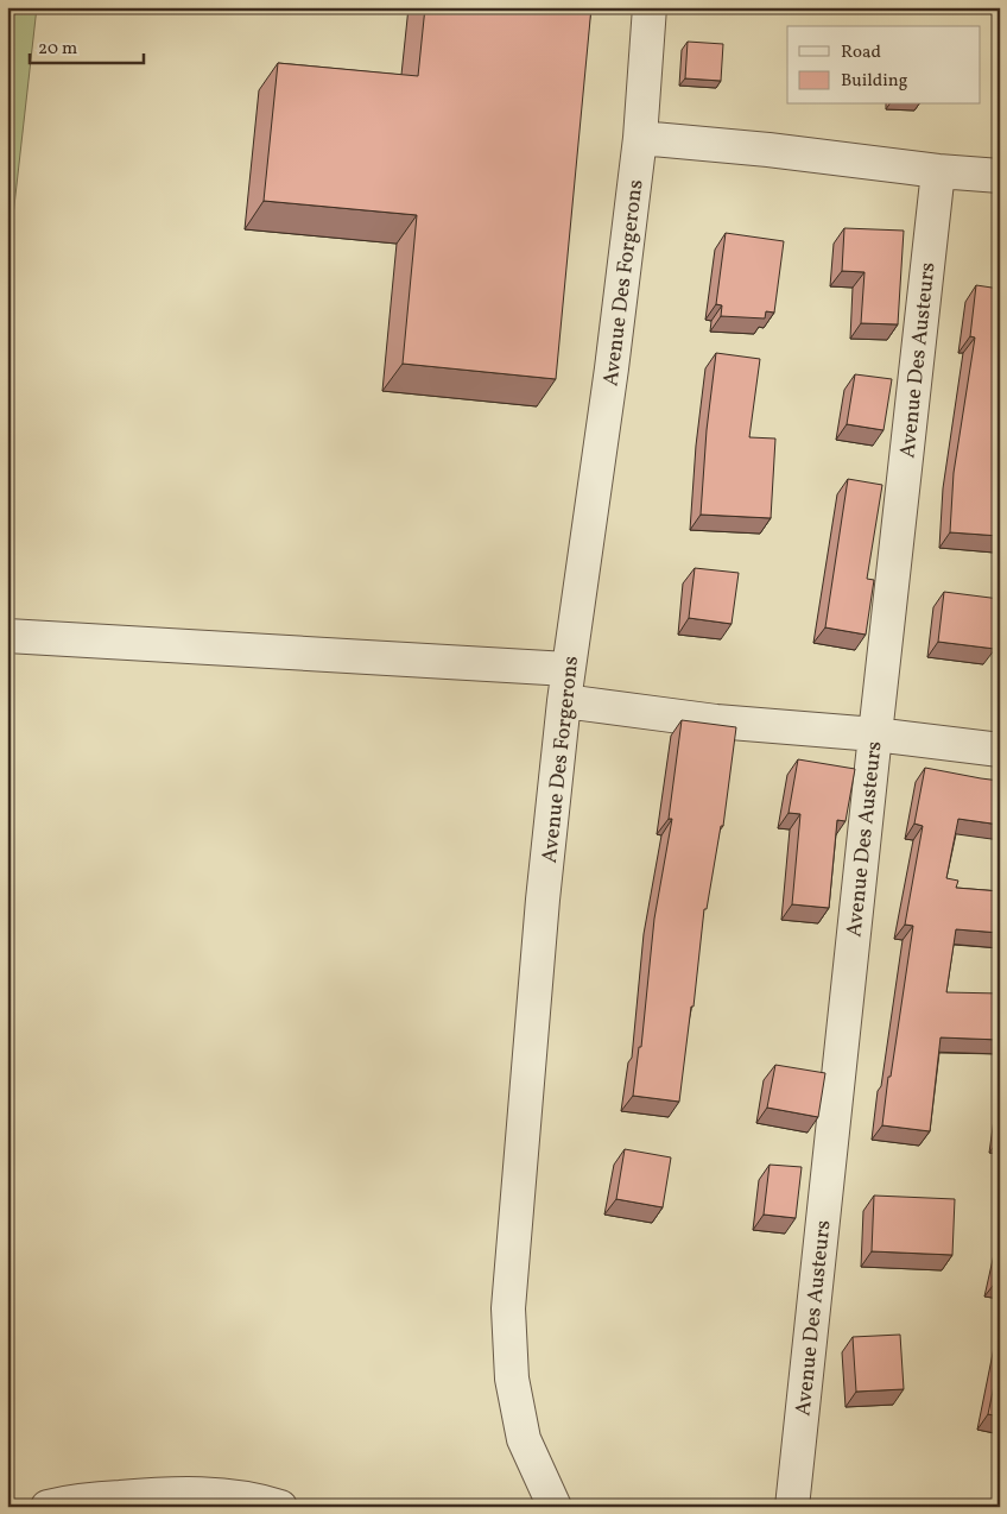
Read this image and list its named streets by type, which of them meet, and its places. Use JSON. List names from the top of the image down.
{
  "streets": {
    "street": ["Avenue Des Forgerons", "Avenue Des Austeurs"]
  },
  "legend": ["Road", "Building"],
  "scale_bar": "20 m"
}
